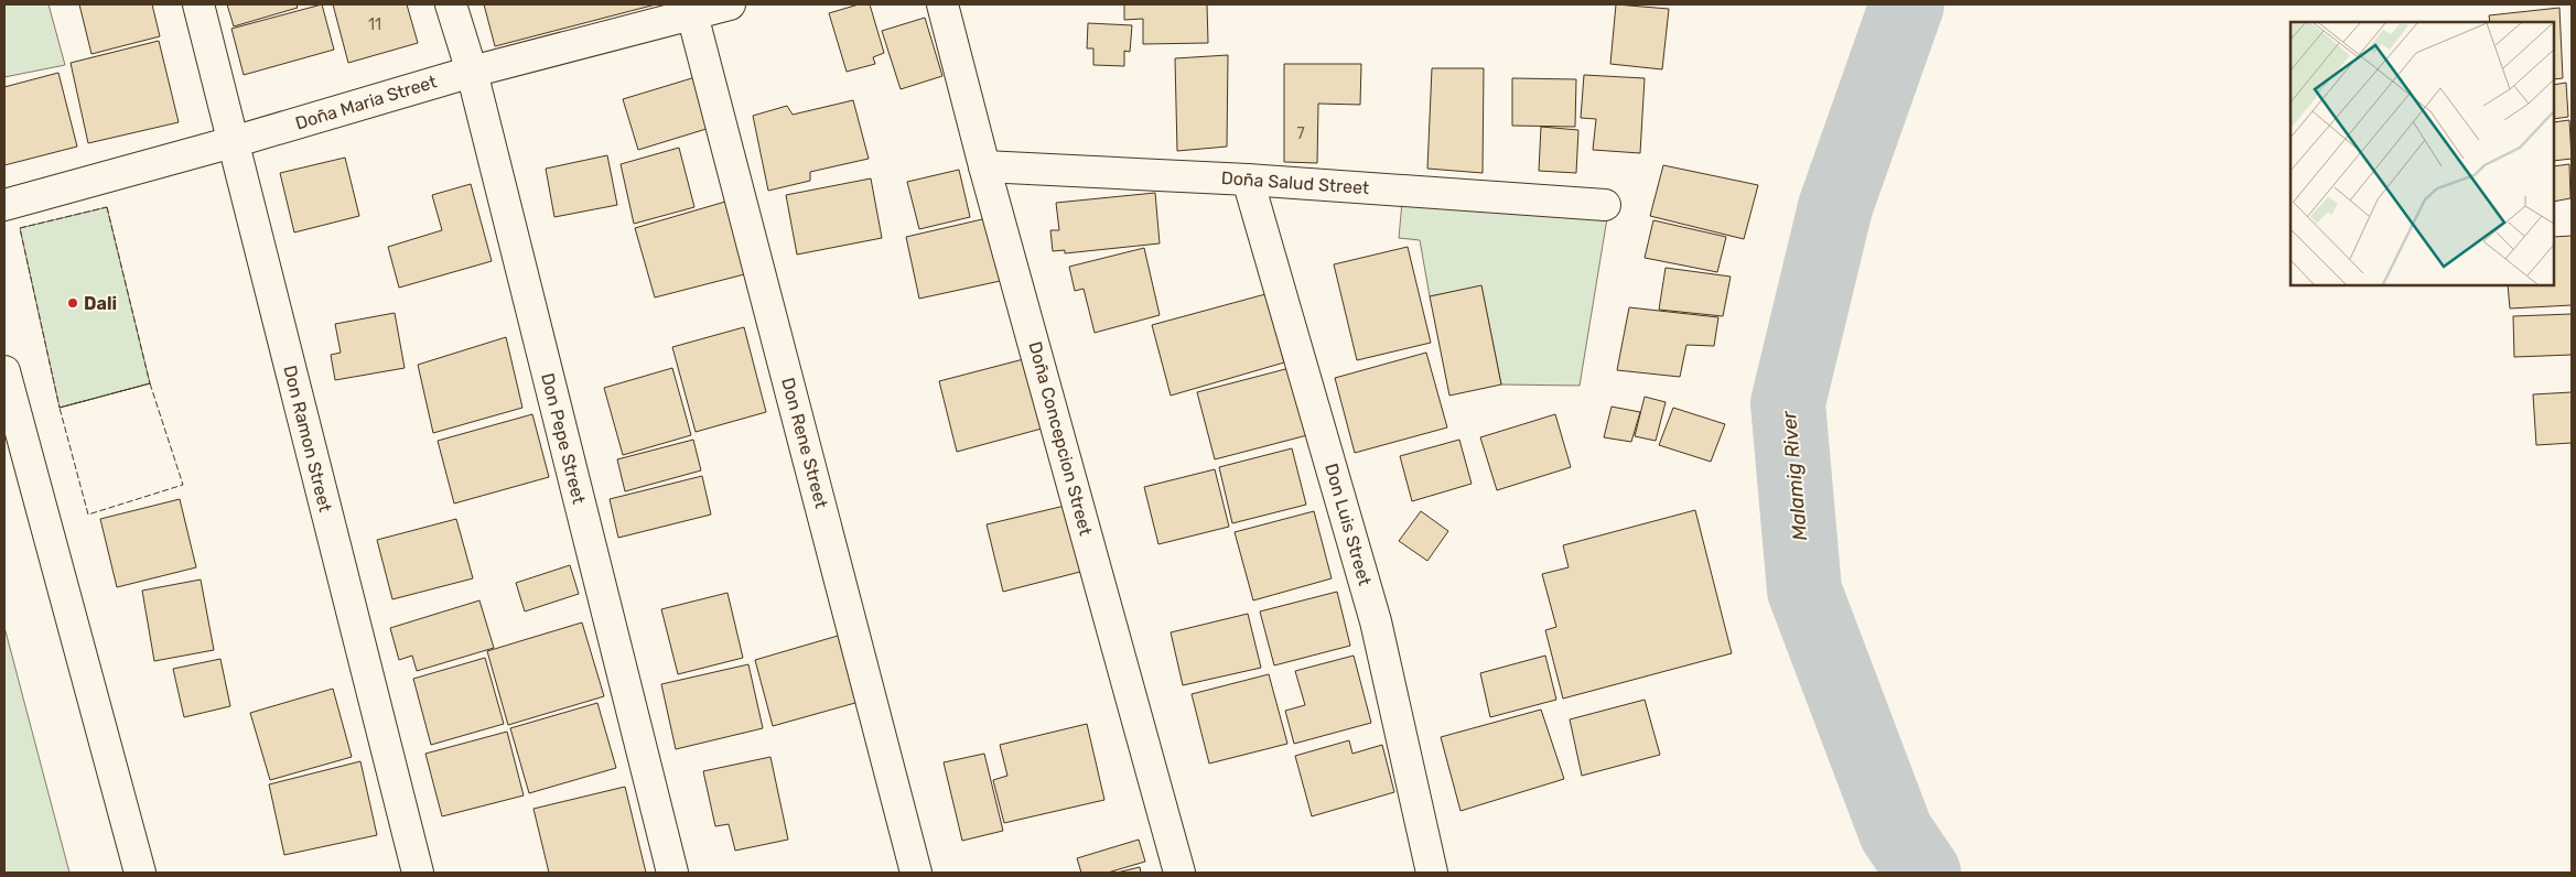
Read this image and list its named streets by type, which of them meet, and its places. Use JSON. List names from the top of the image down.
{
  "streets": {
    "street": [
      "Doña Maria Street",
      "Doña Salud Street",
      "Don Ramon Street",
      "Don Pepe Street",
      "Doña Concepcion Street",
      "Don Rene Street",
      "Don Luis Street"
    ]
  },
  "crossings": [
    ["Doña Maria Street", "Don Ramon Street"],
    ["Doña Maria Street", "Don Pepe Street"],
    ["Doña Maria Street", "Don Rene Street"],
    ["Doña Salud Street", "Doña Concepcion Street"],
    ["Doña Salud Street", "Don Luis Street"]
  ],
  "water": ["Malamig River"],
  "places": ["Dali"],
  "house_numbers": ["11", "7"]
}
